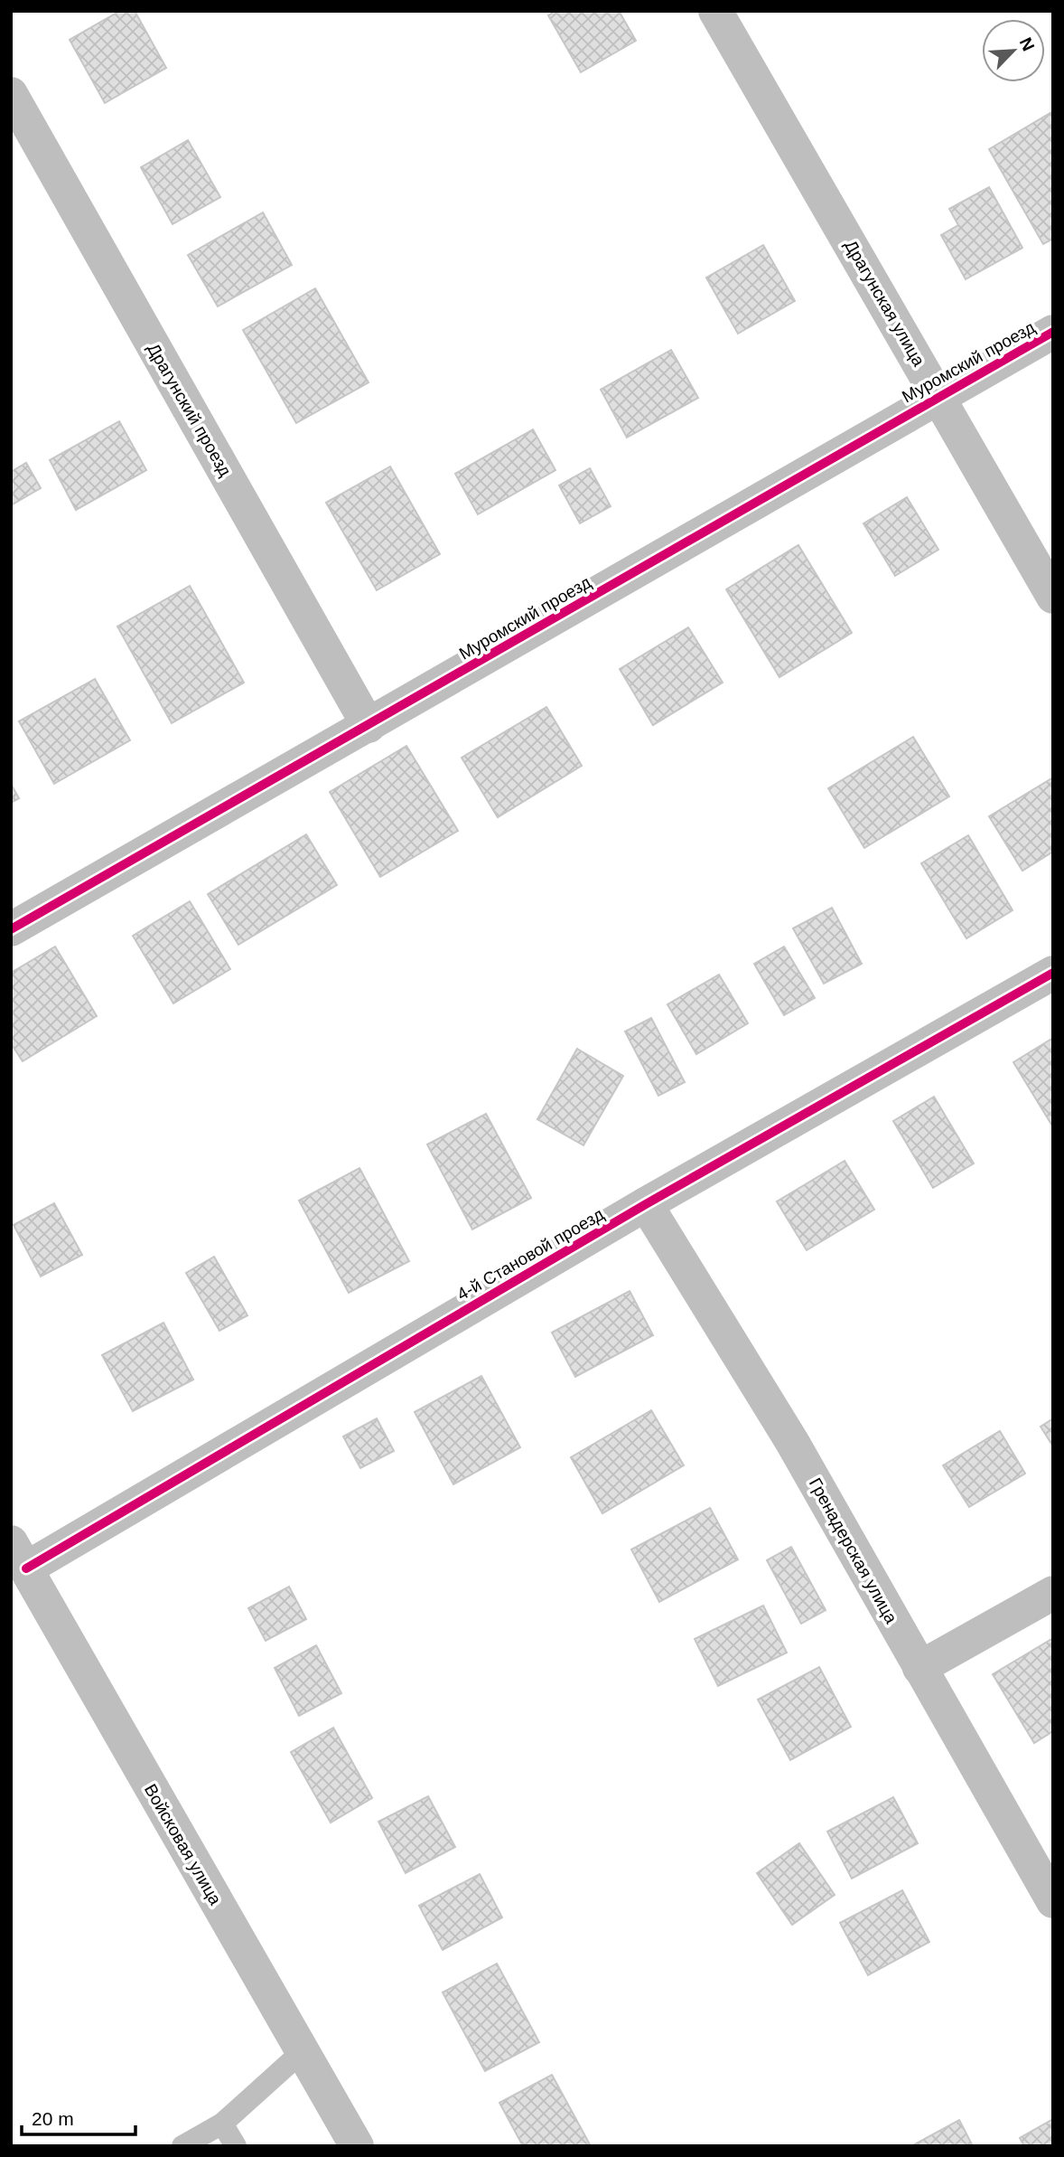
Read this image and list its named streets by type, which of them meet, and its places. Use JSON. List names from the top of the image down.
{
  "streets": {
    "street": [
      "Драгунская улица",
      "Муромский проезд",
      "Драгунский проезд",
      "4-й Становой проезд",
      "Гренадерская улица",
      "Войсковая улица"
    ]
  },
  "crossings": [
    ["Драгунская улица", "Муромский проезд"],
    ["Муромский проезд", "Драгунский проезд"],
    ["4-й Становой проезд", "Гренадерская улица"],
    ["4-й Становой проезд", "Войсковая улица"]
  ],
  "scale_bar": "20 m",
  "north": "top right"
}
